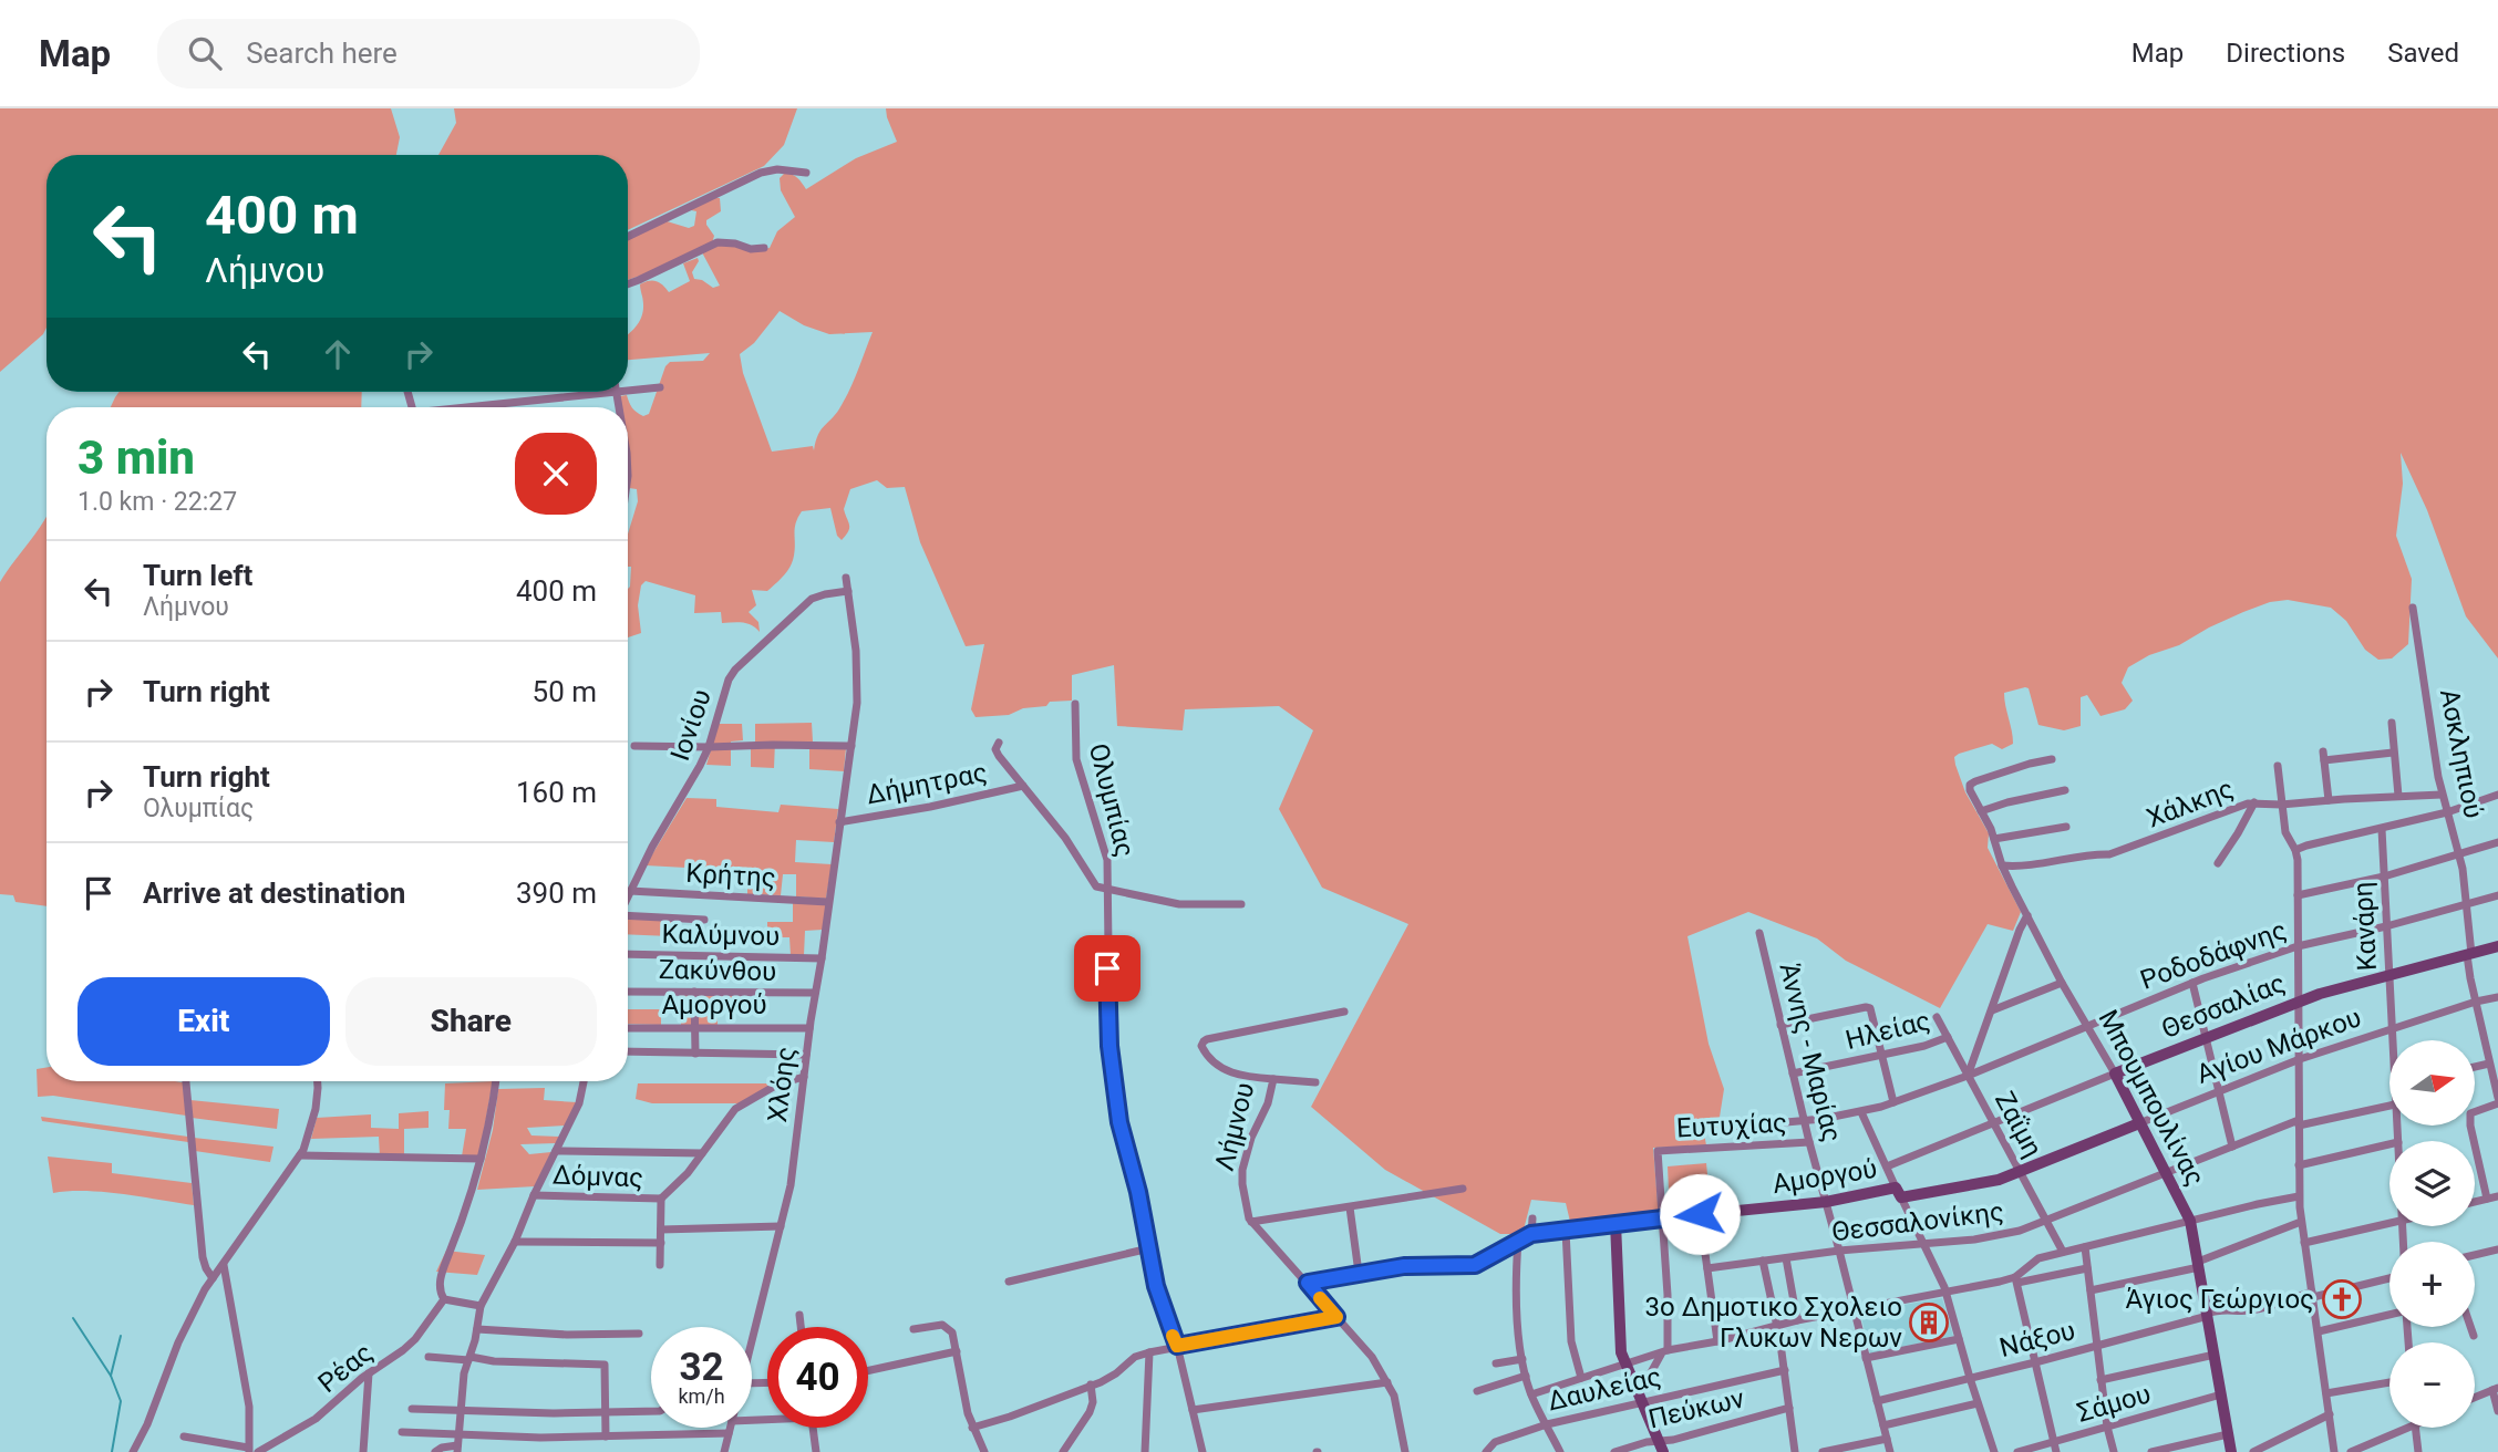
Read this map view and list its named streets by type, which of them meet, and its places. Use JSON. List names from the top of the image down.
{
  "streets": {
    "street": [
      "Ιονίου",
      "Ασκληπιού",
      "Δήμητρας",
      "Ολυμπίας",
      "Χάλκης",
      "Κρήτης",
      "Κανάρη",
      "Καλύμνου",
      "Ροδοδάφνης",
      "Ζακύνθου",
      "Αμοργού",
      "Θεσσαλίας",
      "Ηλείας",
      "Αγίου Μάρκου",
      "Άννης - Μαρίας",
      "Χλόης",
      "Μπουμπουλίνας",
      "Ζαΐμη",
      "Ευτυχίας",
      "Λήμνου",
      "Δόμνας",
      "Θεσσαλονίκης",
      "Νάξου",
      "Ρέας",
      "Δαυλείας",
      "Σάμου",
      "Πεύκων"
    ]
  },
  "crossings": [
    ["Ιονίου", "Κρήτης"],
    ["Ιονίου", "Χλόης"],
    ["Ασκληπιού", "Χάλκης"],
    ["Ασκληπιού", "Ροδοδάφνης"],
    ["Ασκληπιού", "Θεσσαλίας"],
    ["Ασκληπιού", "Αγίου Μάρκου"],
    ["Δήμητρας", "Χλόης"],
    ["Χάλκης", "Μπουμπουλίνας"],
    ["Κρήτης", "Χλόης"],
    ["Κανάρη", "Ροδοδάφνης"],
    ["Κανάρη", "Θεσσαλίας"],
    ["Κανάρη", "Αγίου Μάρκου"],
    ["Καλύμνου", "Χλόης"],
    ["Ροδοδάφνης", "Άννης - Μαρίας"],
    ["Ροδοδάφνης", "Μπουμπουλίνας"],
    ["Ροδοδάφνης", "Ζαΐμη"],
    ["Ζακύνθου", "Χλόης"],
    ["Αμοργού", "Αγίου Μάρκου"],
    ["Αμοργού", "Άννης - Μαρίας"],
    ["Αμοργού", "Χλόης"],
    ["Αμοργού", "Ευτυχίας"],
    ["Θεσσαλίας", "Μπουμπουλίνας"],
    ["Θεσσαλίας", "Ζαΐμη"],
    ["Ηλείας", "Άννης - Μαρίας"],
    ["Ηλείας", "Ζαΐμη"],
    ["Αγίου Μάρκου", "Μπουμπουλίνας"],
    ["Αγίου Μάρκου", "Ζαΐμη"],
    ["Άννης - Μαρίας", "Ευτυχίας"],
    ["Άννης - Μαρίας", "Θεσσαλονίκης"],
    ["Άννης - Μαρίας", "Νάξου"],
    ["Μπουμπουλίνας", "Θεσσαλονίκης"],
    ["Μπουμπουλίνας", "Νάξου"],
    ["Μπουμπουλίνας", "Σάμου"],
    ["Ζαΐμη", "Θεσσαλονίκης"]
  ],
  "places": {
    "church": ["Άγιος Γεώργιος"],
    "building": ["3o Δημοτικο Σχολειο Γλυκων Νερων"]
  },
  "north": "right",
  "page": {
    "header": "Map",
    "search": "Search here",
    "nav": ["Map", "Directions", "Saved"],
    "turn": ["400 m", "Λήμνου"],
    "heading": ["3 min", "1.0 km · 22:27"],
    "list": [
      {
        "name": "Turn left",
        "note": "Λήμνου",
        "value": "400 m"
      },
      {
        "name": "Turn right",
        "value": "50 m"
      },
      {
        "name": "Turn right",
        "note": "Ολυμπίας",
        "value": "160 m"
      },
      {
        "name": "Arrive at destination",
        "value": "390 m"
      }
    ],
    "buttons": ["Exit", "Share"],
    "map_buttons": ["+", "−"],
    "speed": "32 km/h",
    "limit": "40"
  }
}
